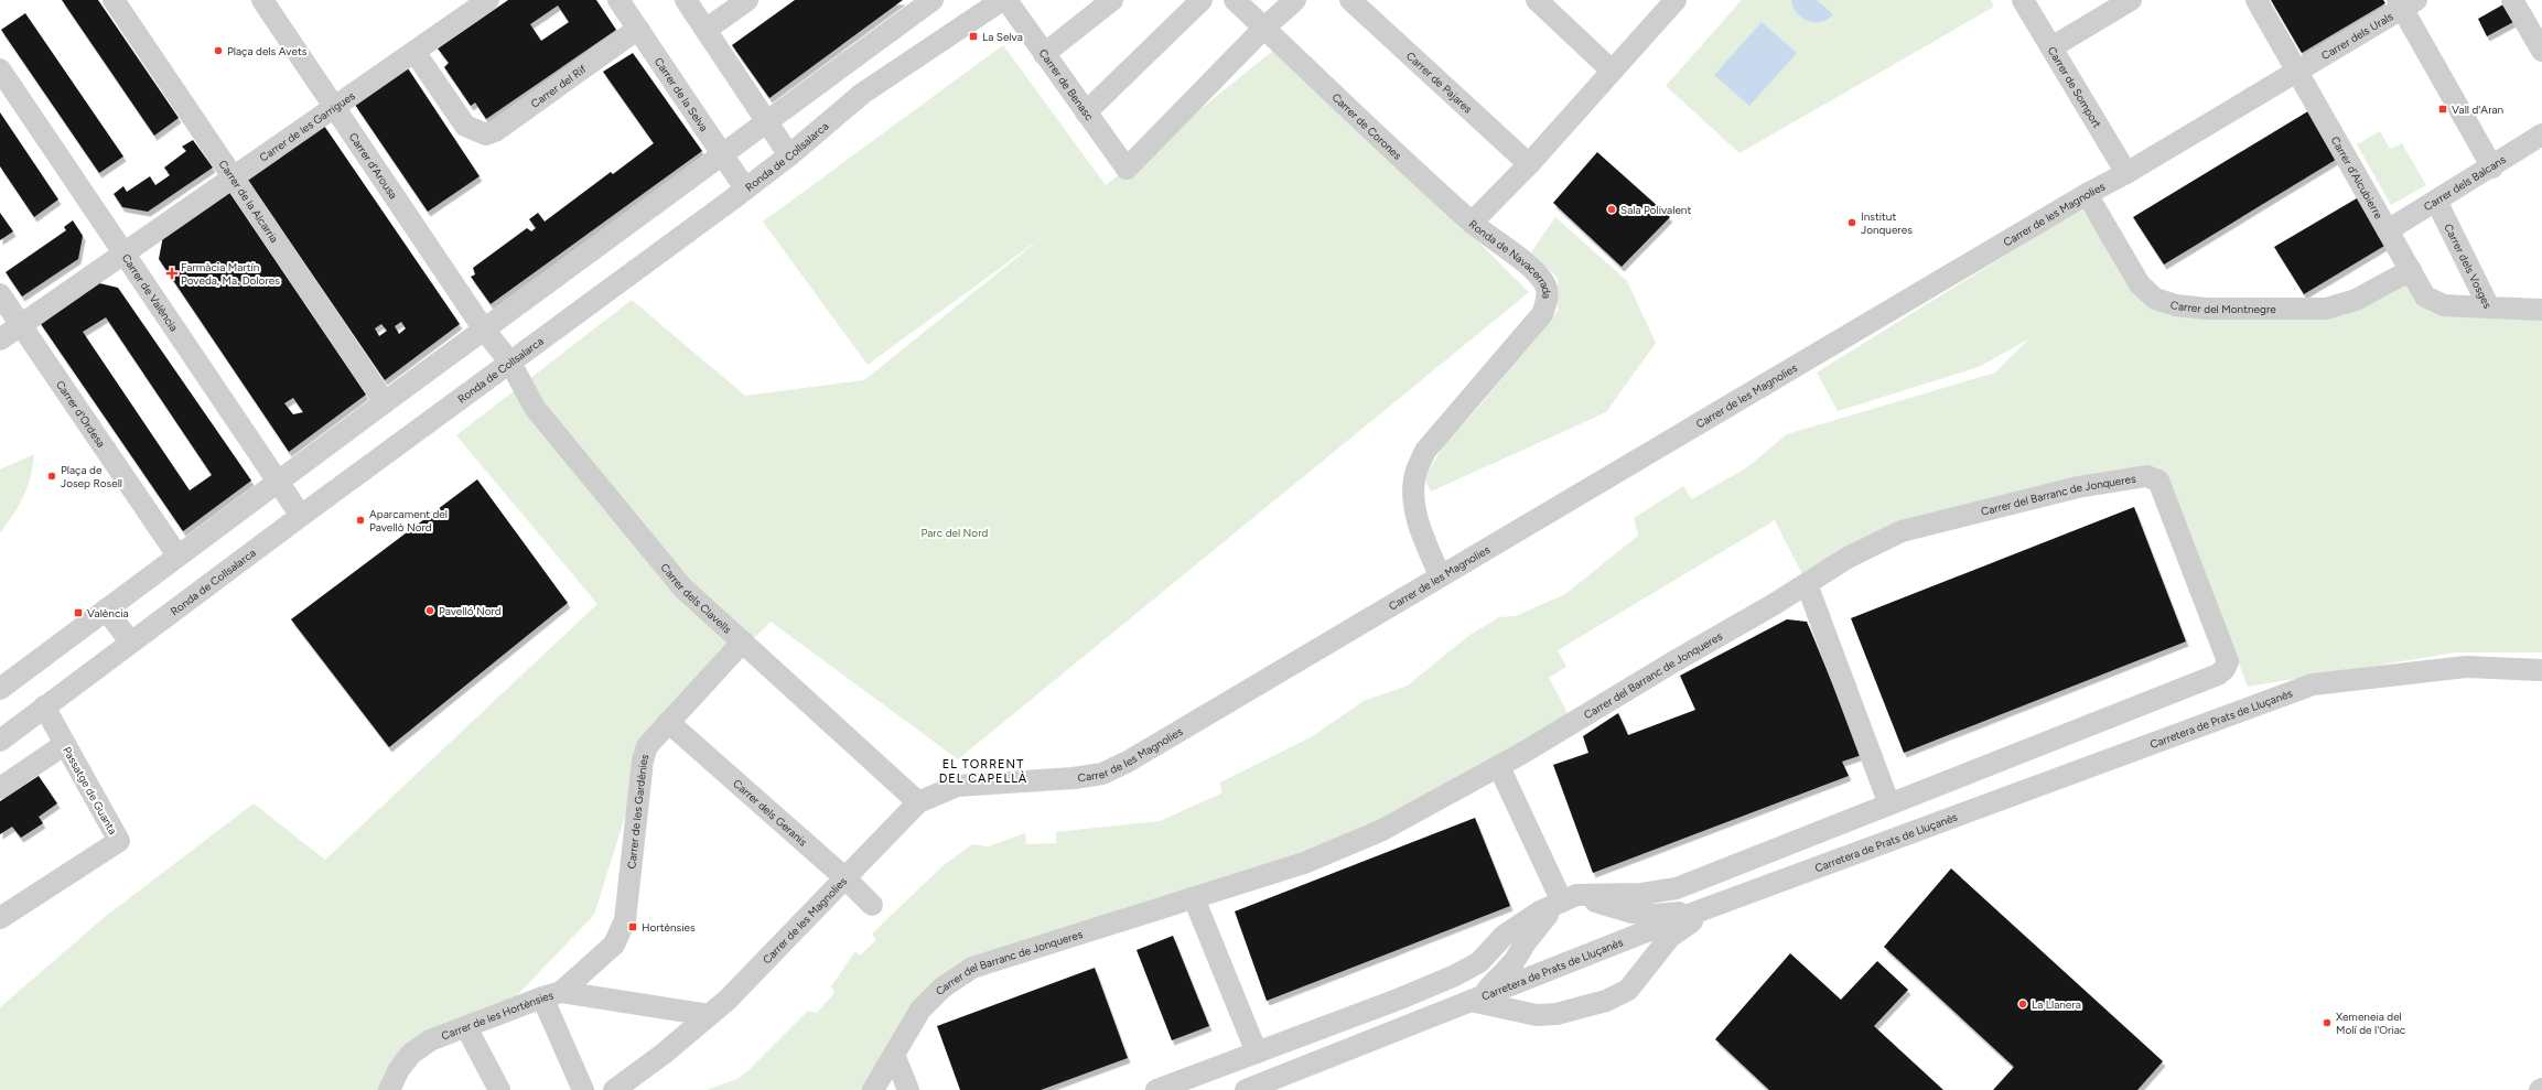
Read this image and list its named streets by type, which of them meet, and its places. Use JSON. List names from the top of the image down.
{
  "streets": {
    "street": [
      "Carrer dels Urals",
      "Carrer de Pajares",
      "Carrer de Benasc",
      "Carrer del Rif",
      "Carrer de Somport",
      "Carrer de la Selva",
      "Carrer de Corones",
      "Carrer de les Garrigues",
      "Ronda de Collsalarca",
      "Carrer d'Arousa",
      "Carrer d'Alcubierre",
      "Carrer dels Balcans",
      "Carrer de la Alcarria",
      "Carrer de les Magnolies",
      "Ronda de Navacerrada",
      "Carrer dels Vosges",
      "Carrer de València",
      "Carrer del Montnegre",
      "Carrer d'Ordesa",
      "Carrer del Barranc de Jonqueres",
      "Carrer dels Clavells",
      "Carretera de Prats de Lluçanès",
      "Passatge de Guanta",
      "Carrer de les Gardènies",
      "Carrer dels Geranis",
      "Carrer de les Hortènsies"
    ]
  },
  "crossings": [
    ["Carrer dels Urals", "Carrer d'Alcubierre"],
    ["Carrer dels Urals", "Carrer de les Magnolies"],
    ["Carrer de Pajares", "Ronda de Navacerrada"],
    ["Carrer de Benasc", "Carrer de Corones"],
    ["Carrer del Rif", "Carrer de la Selva"],
    ["Carrer del Rif", "Carrer de les Garrigues"],
    ["Carrer de Somport", "Carrer de les Magnolies"],
    ["Carrer de la Selva", "Ronda de Collsalarca"],
    ["Carrer de Corones", "Ronda de Navacerrada"],
    ["Carrer de les Garrigues", "Carrer d'Arousa"],
    ["Carrer de les Garrigues", "Carrer de la Alcarria"],
    ["Carrer de les Garrigues", "Carrer de València"],
    ["Carrer de les Garrigues", "Carrer d'Ordesa"],
    ["Ronda de Collsalarca", "Carrer d'Arousa"],
    ["Ronda de Collsalarca", "Carrer de València"],
    ["Ronda de Collsalarca", "Carrer dels Clavells"],
    ["Ronda de Collsalarca", "Passatge de Guanta"],
    ["Carrer d'Arousa", "Carrer dels Clavells"],
    ["Carrer d'Alcubierre", "Carrer dels Balcans"],
    ["Carrer d'Alcubierre", "Carrer de les Magnolies"],
    ["Carrer d'Alcubierre", "Carrer dels Vosges"],
    ["Carrer d'Alcubierre", "Carrer del Montnegre"],
    ["Carrer dels Balcans", "Carrer dels Vosges"],
    ["Carrer de les Magnolies", "Ronda de Navacerrada"],
    ["Carrer de les Magnolies", "Carrer del Montnegre"],
    ["Carrer de les Magnolies", "Carrer dels Clavells"],
    ["Carrer de les Magnolies", "Carrer dels Geranis"],
    ["Carrer de les Magnolies", "Carrer de les Hortènsies"],
    ["Carrer dels Clavells", "Carrer de les Gardènies"],
    ["Carrer de les Gardènies", "Carrer dels Geranis"],
    ["Carrer de les Gardènies", "Carrer de les Hortènsies"]
  ],
  "districts": ["EL TORRENT DEL CAPELLÀ"],
  "parks": ["Parc del Nord"],
  "places": {
    "transit": [
      "La Selva",
      "Vall d'Aran",
      "València",
      "Hortènsies"
    ],
    "other": [
      "Plaça dels Avets",
      "Sala Polivalent",
      "Institut Jonqueres",
      "Plaça de Josep Rosell",
      "Aparcament del Pavellò Nord",
      "Pavelló Nord",
      "La Llanera",
      "Xemeneia del Molí de l'Oriac"
    ],
    "health": ["Farmàcia Martín Poveda, Ma. Dolores"]
  }
}
